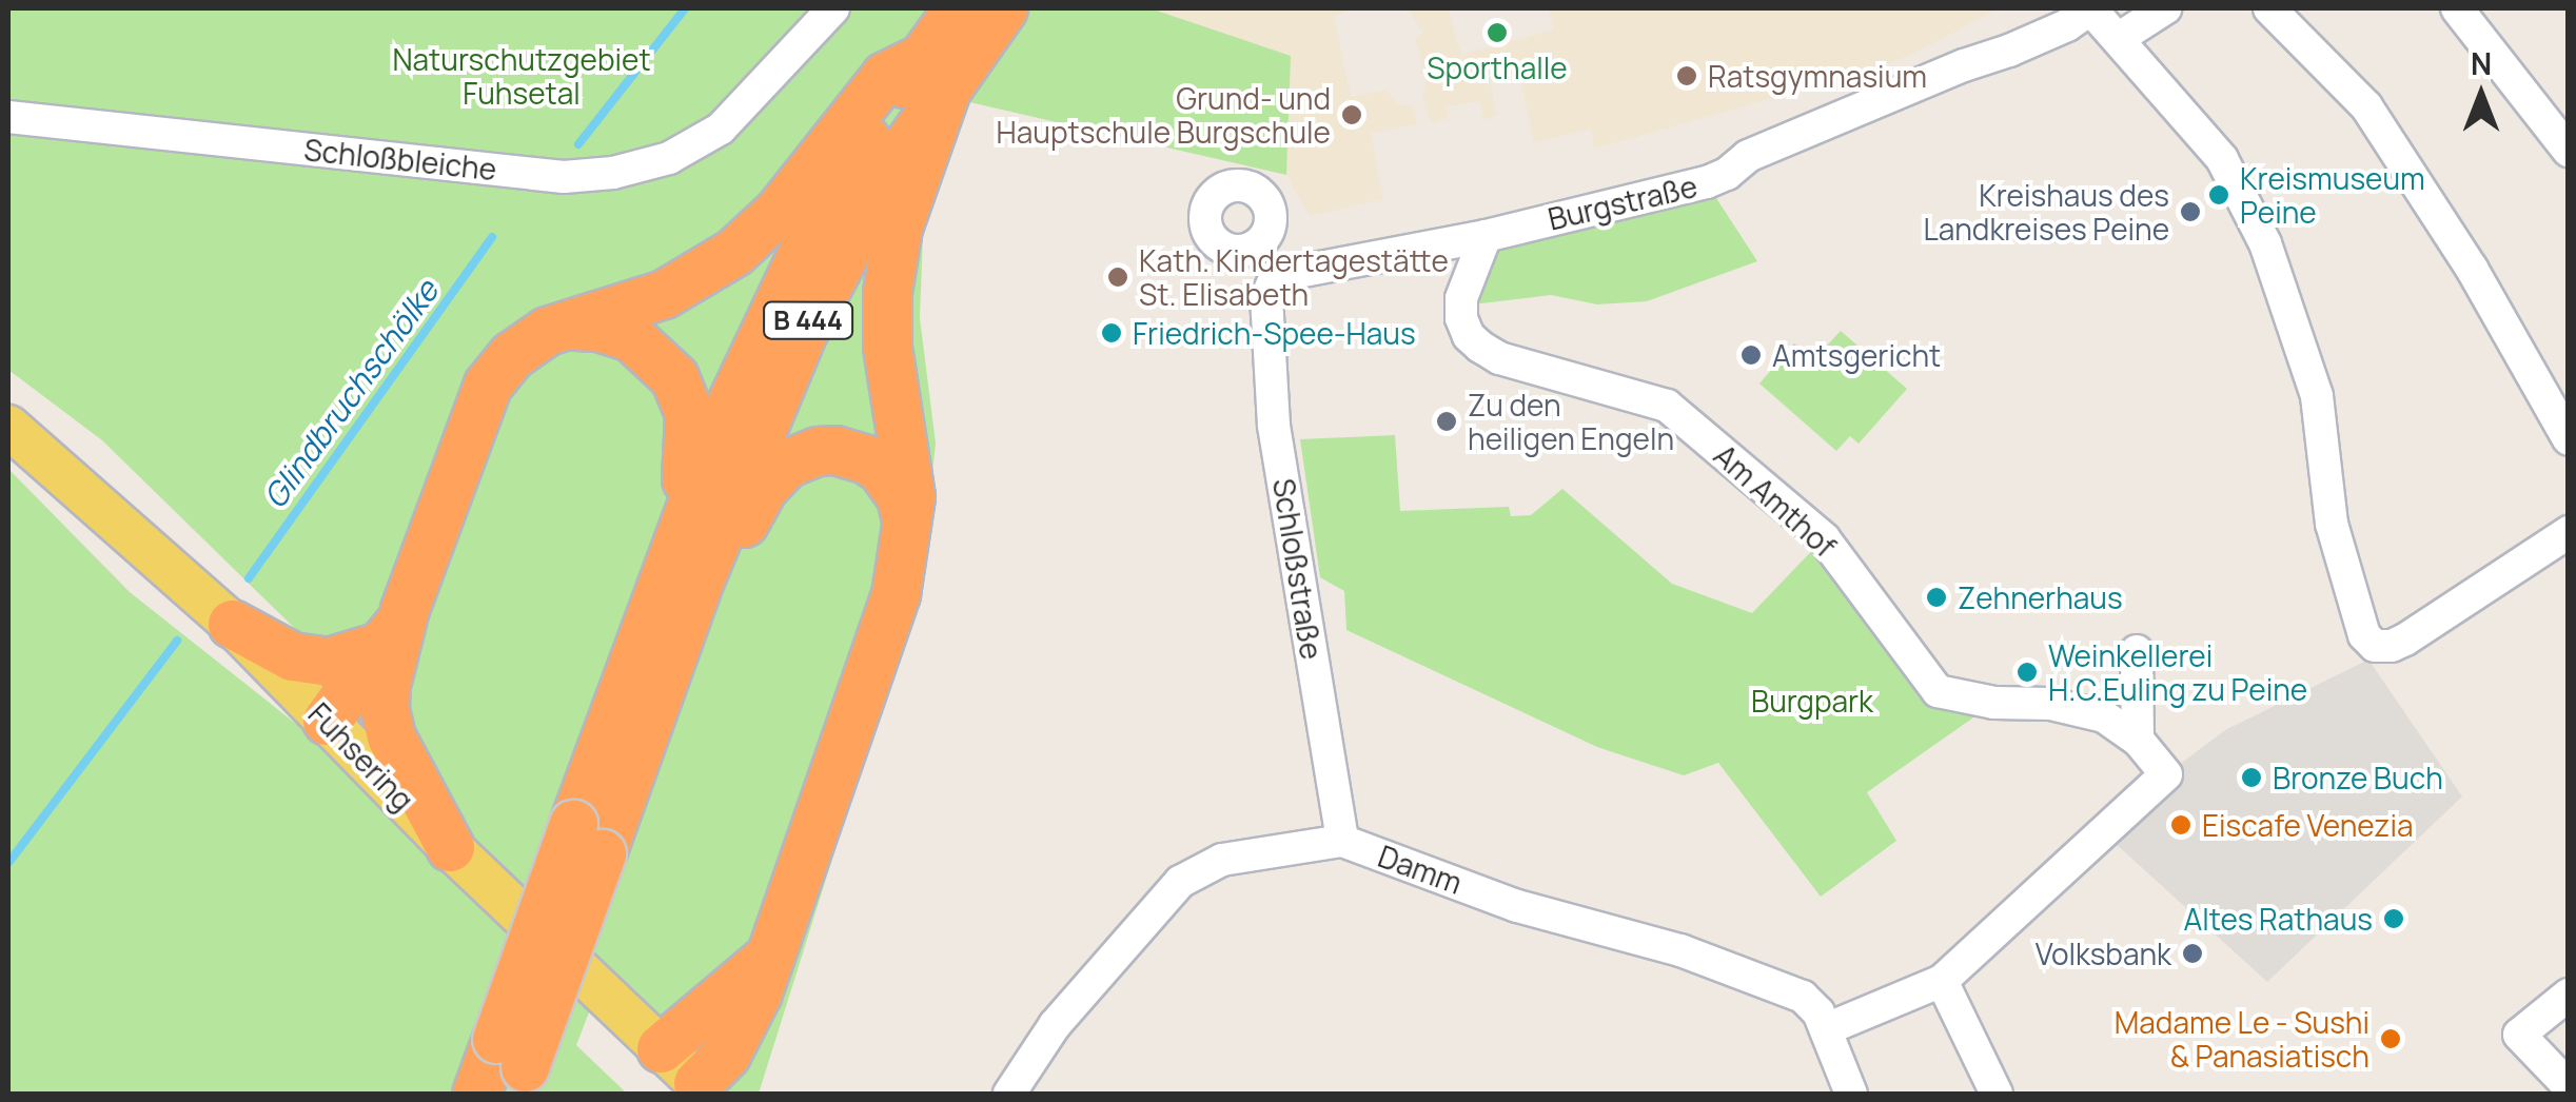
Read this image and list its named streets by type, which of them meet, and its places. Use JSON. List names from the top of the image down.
{
  "streets": {
    "highway": ["B 444"],
    "main road": ["Fuhsering"],
    "street": [
      "Schloßbleiche",
      "Burgstraße",
      "Am Amthof",
      "Schloßstraße",
      "Damm"
    ]
  },
  "crossings": [
    ["Burgstraße", "Am Amthof"],
    ["Burgstraße", "Schloßstraße"],
    ["Schloßstraße", "Damm"]
  ],
  "water": ["Glindbruchschölke"],
  "parks": ["Naturschutzgebiet Fuhsetal", "Burgpark"],
  "places": [
    "Sporthalle",
    "Ratsgymnasium",
    "Grund- und Hauptschule Burgschule",
    "Kreismuseum Peine",
    "Kreishaus des Landkreises Peine",
    "Kath. Kindertagestätte St. Elisabeth",
    "Friedrich-Spee-Haus",
    "Amtsgericht",
    "Zu den heiligen Engeln",
    "Zehnerhaus",
    "Weinkellerei H.C.Euling zu Peine",
    "Bronze Buch",
    "Eiscafe Venezia",
    "Altes Rathaus",
    "Volksbank",
    "Madame Le - Sushi & Panasiatisch"
  ],
  "north": "top"
}
